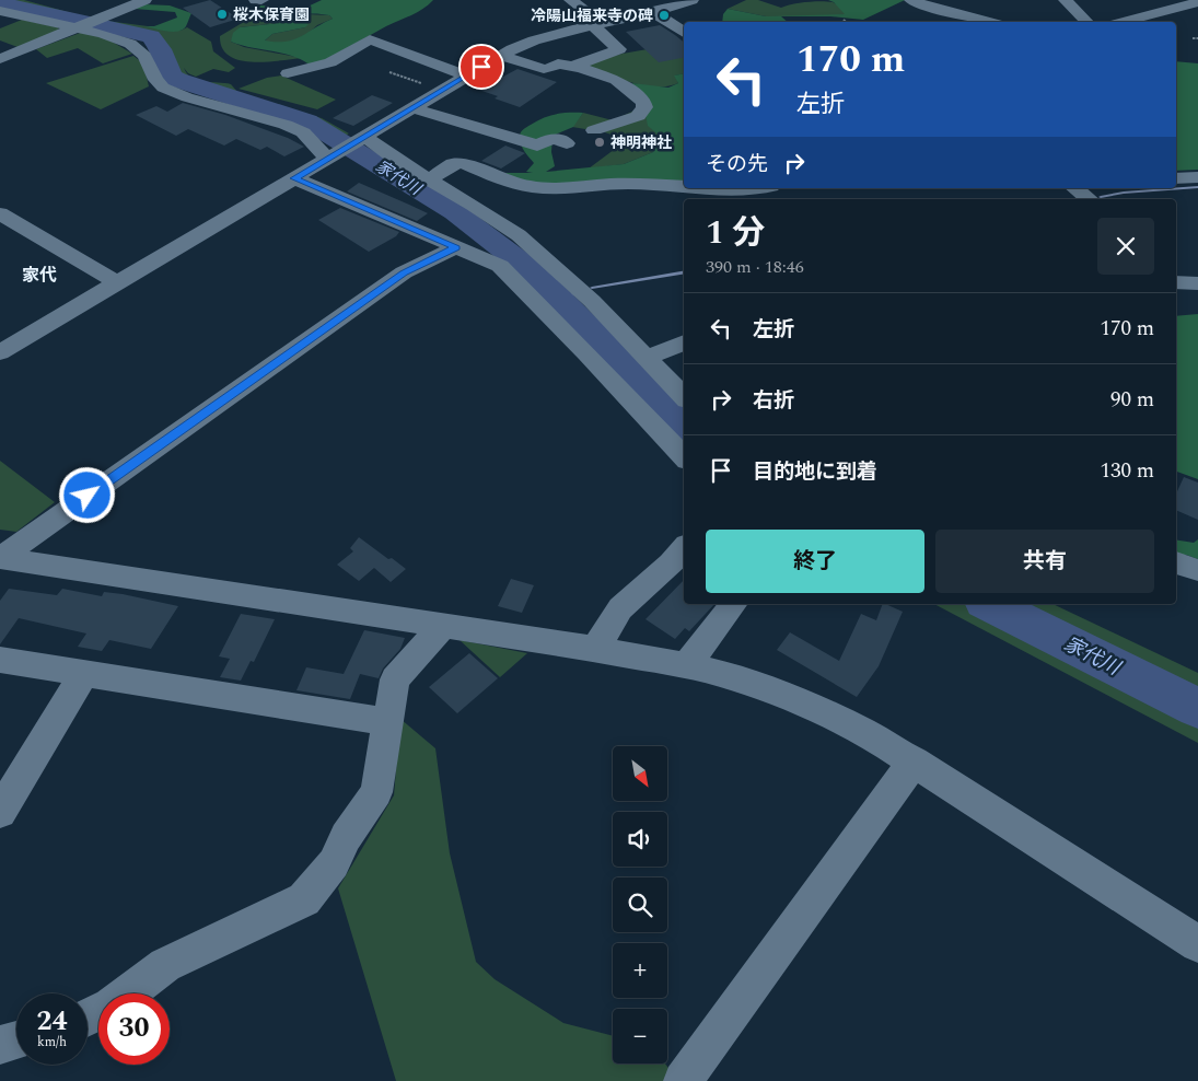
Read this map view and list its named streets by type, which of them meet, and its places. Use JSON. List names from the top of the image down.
{
  "districts": ["家代"],
  "water": ["家代川"],
  "places": ["桜木保育園", "冷陽山福来寺の碑", "神明神社"],
  "north": "bottom right",
  "page": {
    "turn": ["170 m", "左折"],
    "then": "その先",
    "heading": ["1 分", "390 m · 18:46"],
    "list": [
      {
        "name": "左折",
        "value": "170 m"
      },
      {
        "name": "右折",
        "value": "90 m"
      },
      {
        "name": "目的地に到着",
        "value": "130 m"
      }
    ],
    "buttons": ["終了", "共有"],
    "map_buttons": ["+", "−"],
    "speed": "24 km/h",
    "limit": "30"
  }
}
